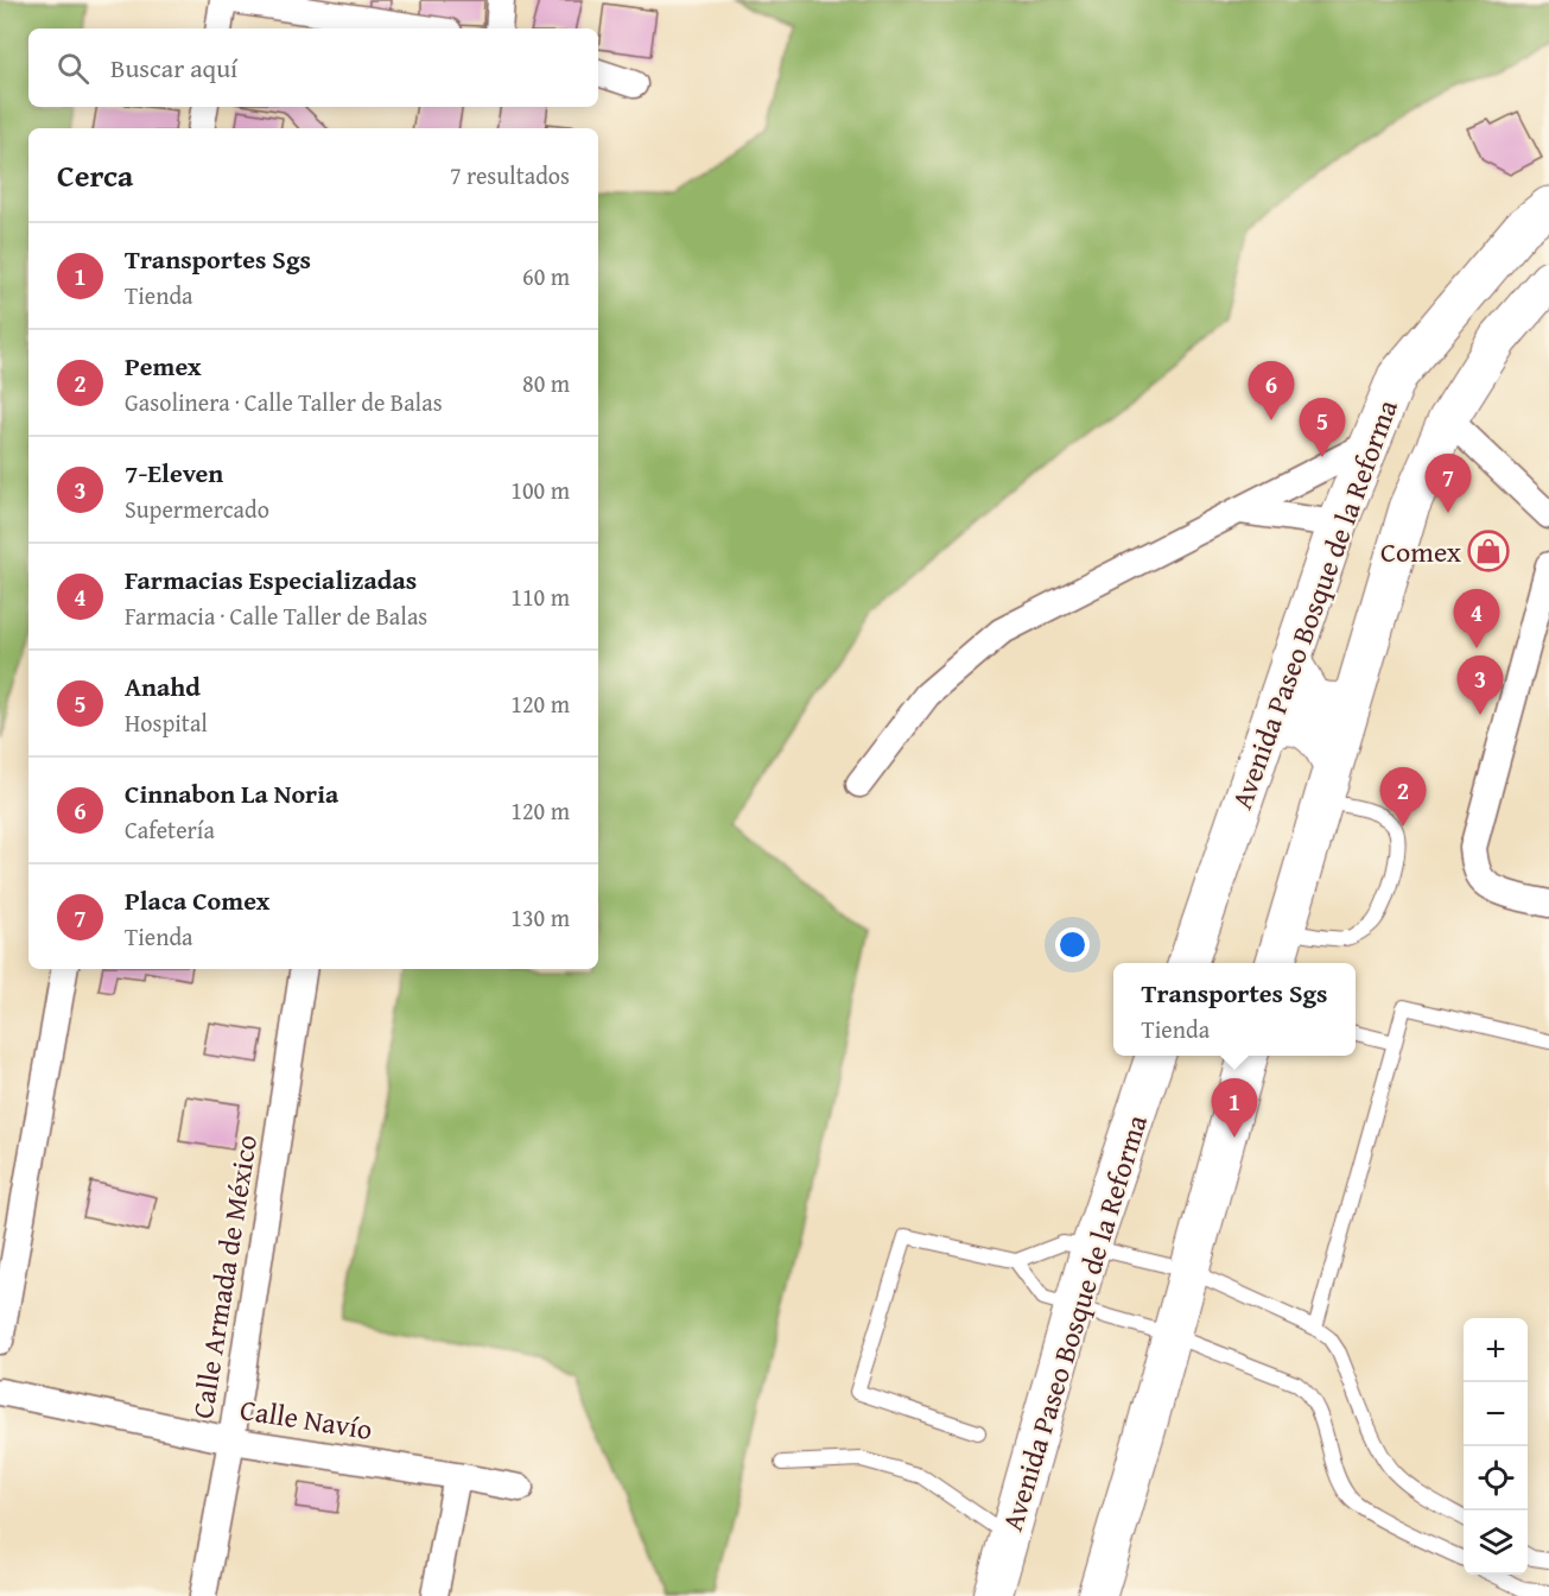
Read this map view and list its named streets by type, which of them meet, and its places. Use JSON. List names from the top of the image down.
{
  "streets": {
    "main road": ["Avenida Paseo Bosque de la Reforma"],
    "street": ["Calle Armada de México", "Calle Navío"]
  },
  "crossings": [
    ["Calle Armada de México", "Calle Navío"]
  ],
  "places": {
    "shop": ["Comex"]
  },
  "page": {
    "search": "Buscar aquí",
    "heading": ["Cerca", "7 resultados"],
    "list": [
      {
        "mark": "1",
        "name": "Transportes Sgs",
        "note": "Tienda",
        "value": "60 m"
      },
      {
        "mark": "2",
        "name": "Pemex",
        "note": "Gasolinera · Calle Taller de Balas",
        "value": "80 m"
      },
      {
        "mark": "3",
        "name": "7-Eleven",
        "note": "Supermercado",
        "value": "100 m"
      },
      {
        "mark": "4",
        "name": "Farmacias Especializadas",
        "note": "Farmacia · Calle Taller de Balas",
        "value": "110 m"
      },
      {
        "mark": "5",
        "name": "Anahd",
        "note": "Hospital",
        "value": "120 m"
      },
      {
        "mark": "6",
        "name": "Cinnabon La Noria",
        "note": "Cafetería",
        "value": "120 m"
      },
      {
        "mark": "7",
        "name": "Placa Comex",
        "note": "Tienda",
        "value": "130 m"
      }
    ],
    "pins": [
      "6",
      "5",
      "7",
      "4",
      "3",
      "2",
      "1"
    ],
    "popup": ["Transportes Sgs", "Tienda"],
    "map_buttons": ["+", "−"]
  }
}
